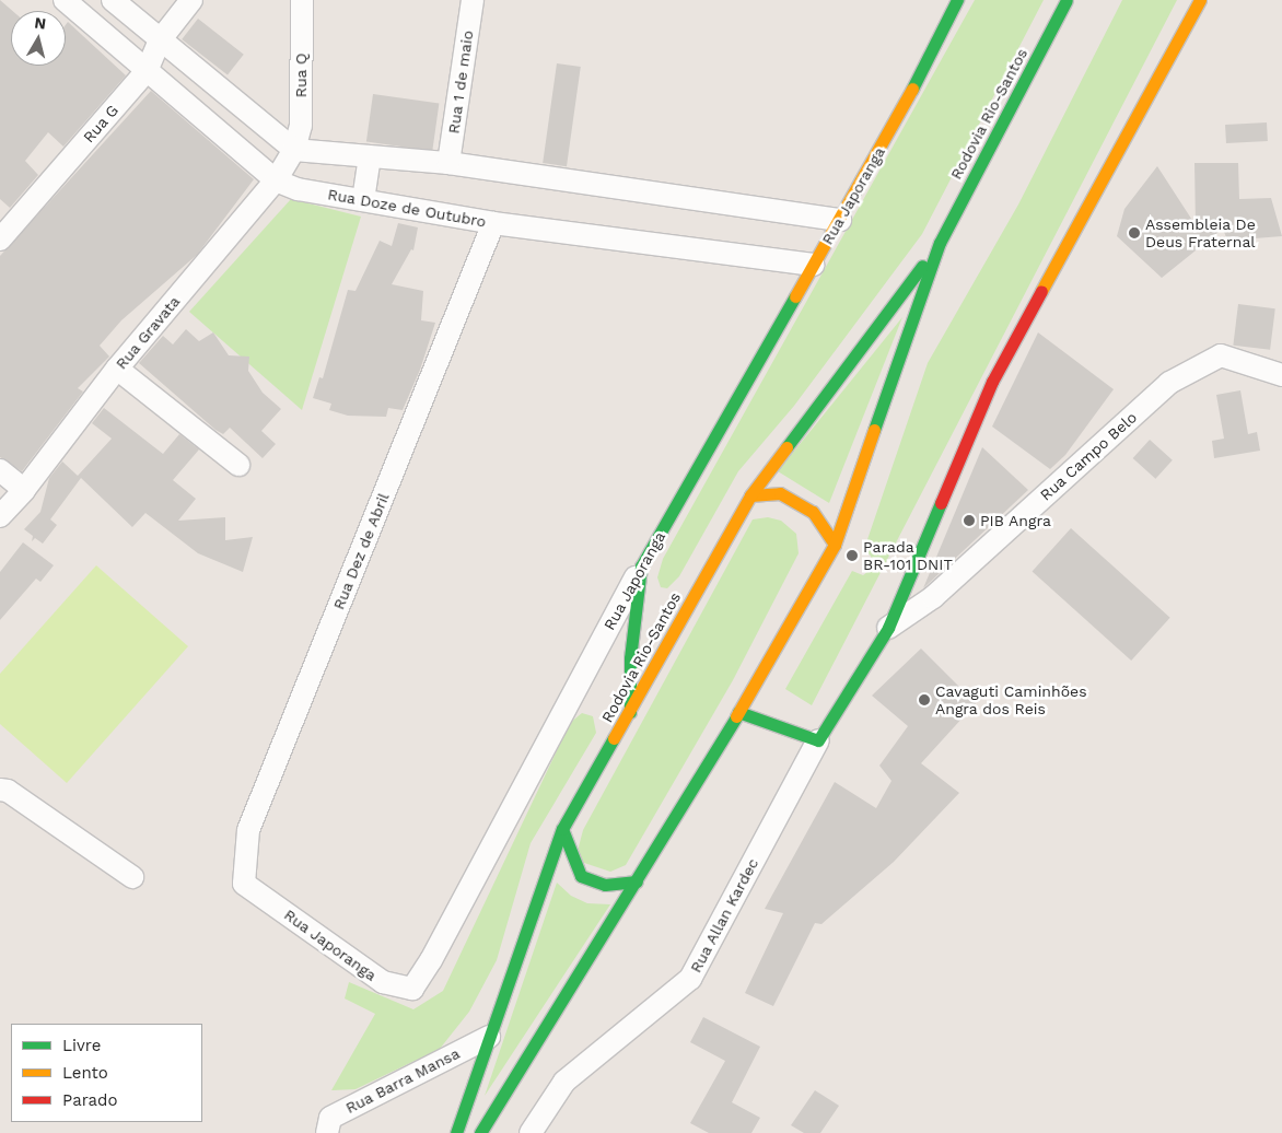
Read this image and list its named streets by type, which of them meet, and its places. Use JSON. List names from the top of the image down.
{
  "streets": {
    "main road": ["Rodovia Rio-Santos", "Rua Japoranga"],
    "street": [
      "Rua Q",
      "Rua 1 de maio",
      "Rua G",
      "Rua Doze de Outubro",
      "Rua Gravata",
      "Rua Campo Belo",
      "Rua Dez de Abril",
      "Rua Allan Kardec",
      "Rua Barra Mansa"
    ]
  },
  "crossings": [
    ["Rua Q", "Rua Gravata"],
    ["Rodovia Rio-Santos", "Rua Barra Mansa"],
    ["Rua G", "Rua Doze de Outubro"],
    ["Rua Japoranga", "Rua Doze de Outubro"],
    ["Rua Japoranga", "Rua Dez de Abril"],
    ["Rua Doze de Outubro", "Rua Gravata"],
    ["Rua Doze de Outubro", "Rua Dez de Abril"]
  ],
  "places": [
    "Assembleia De Deus Fraternal",
    "PIB Angra",
    "Parada BR-101 DNIT",
    "Cavaguti Caminhões Angra dos Reis"
  ],
  "legend": ["Livre", "Lento", "Parado"],
  "north": "top"
}
